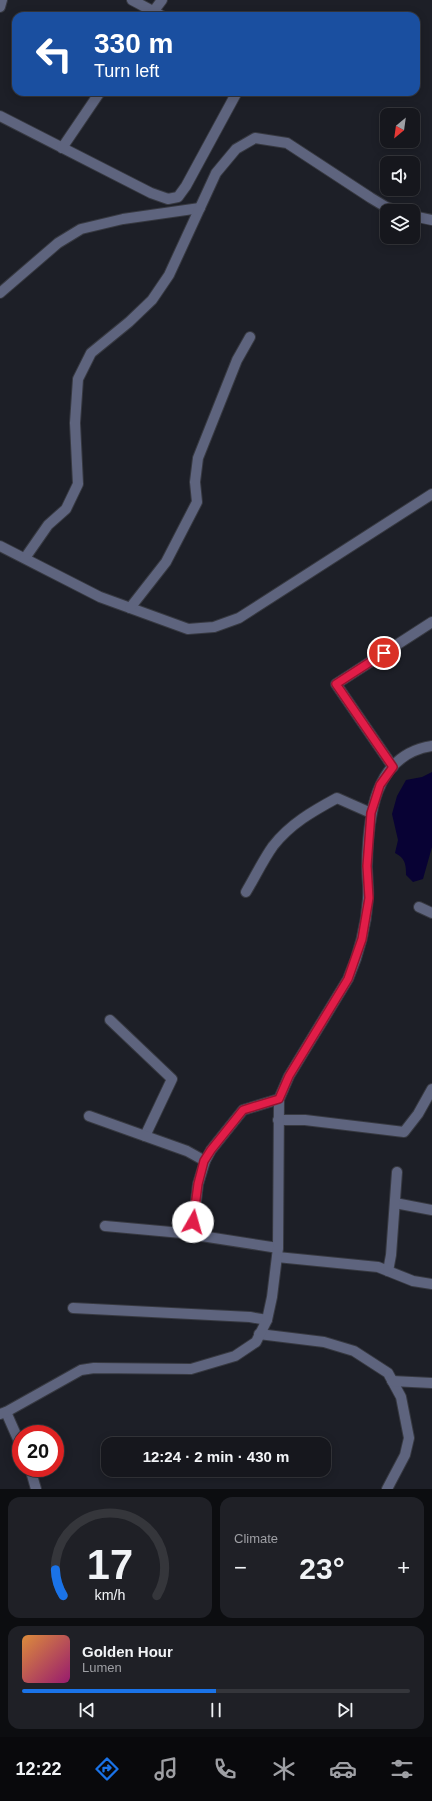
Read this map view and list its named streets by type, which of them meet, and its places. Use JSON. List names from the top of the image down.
{
  "north": "bottom left",
  "page": {
    "turn": ["330 m", "Turn left"],
    "limit": "20",
    "trip": "12:24 · 2 min · 430 m",
    "tile": "Climate",
    "heat": ["−", "23°", "+"],
    "song": ["Golden Hour", "Lumen"],
    "tabs": "12:22",
    "gauge": ["17", "km/h"]
  }
}
